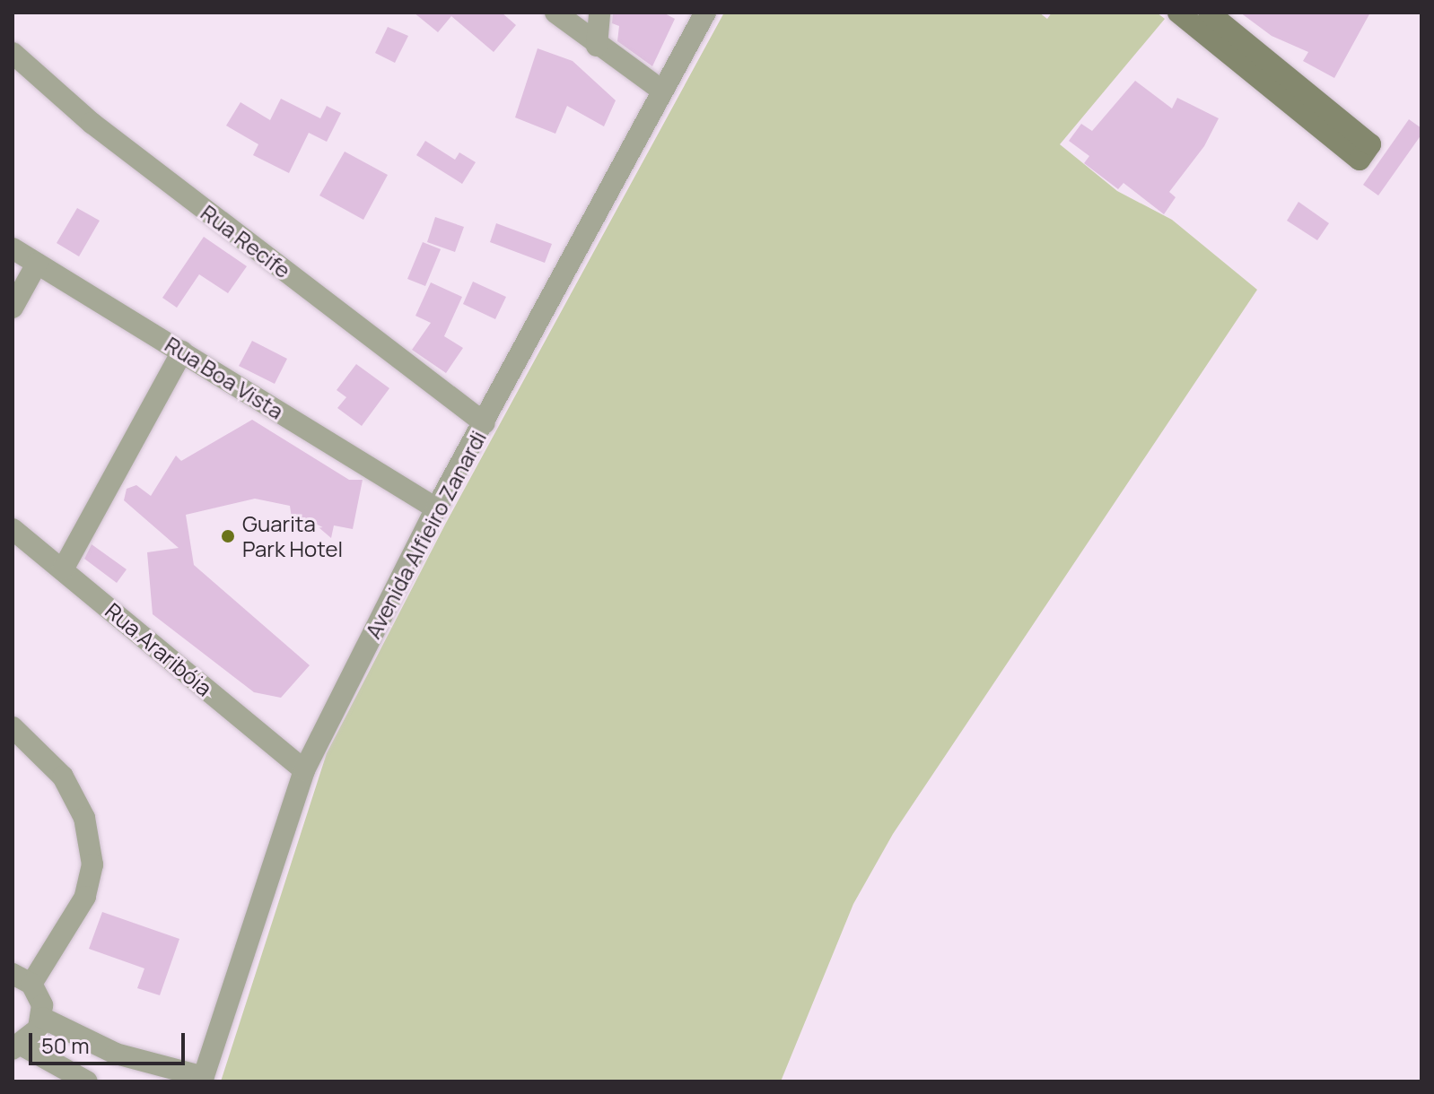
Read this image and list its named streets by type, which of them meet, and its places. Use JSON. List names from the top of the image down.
{
  "streets": {
    "street": [
      "Rua Recife",
      "Rua Boa Vista",
      "Avenida Alfieiro Zanardi",
      "Rua Araribóia"
    ]
  },
  "crossings": [
    ["Rua Recife", "Avenida Alfieiro Zanardi"],
    ["Rua Boa Vista", "Avenida Alfieiro Zanardi"],
    ["Avenida Alfieiro Zanardi", "Rua Araribóia"]
  ],
  "places": ["Guarita Park Hotel"],
  "scale_bar": "50 m"
}
